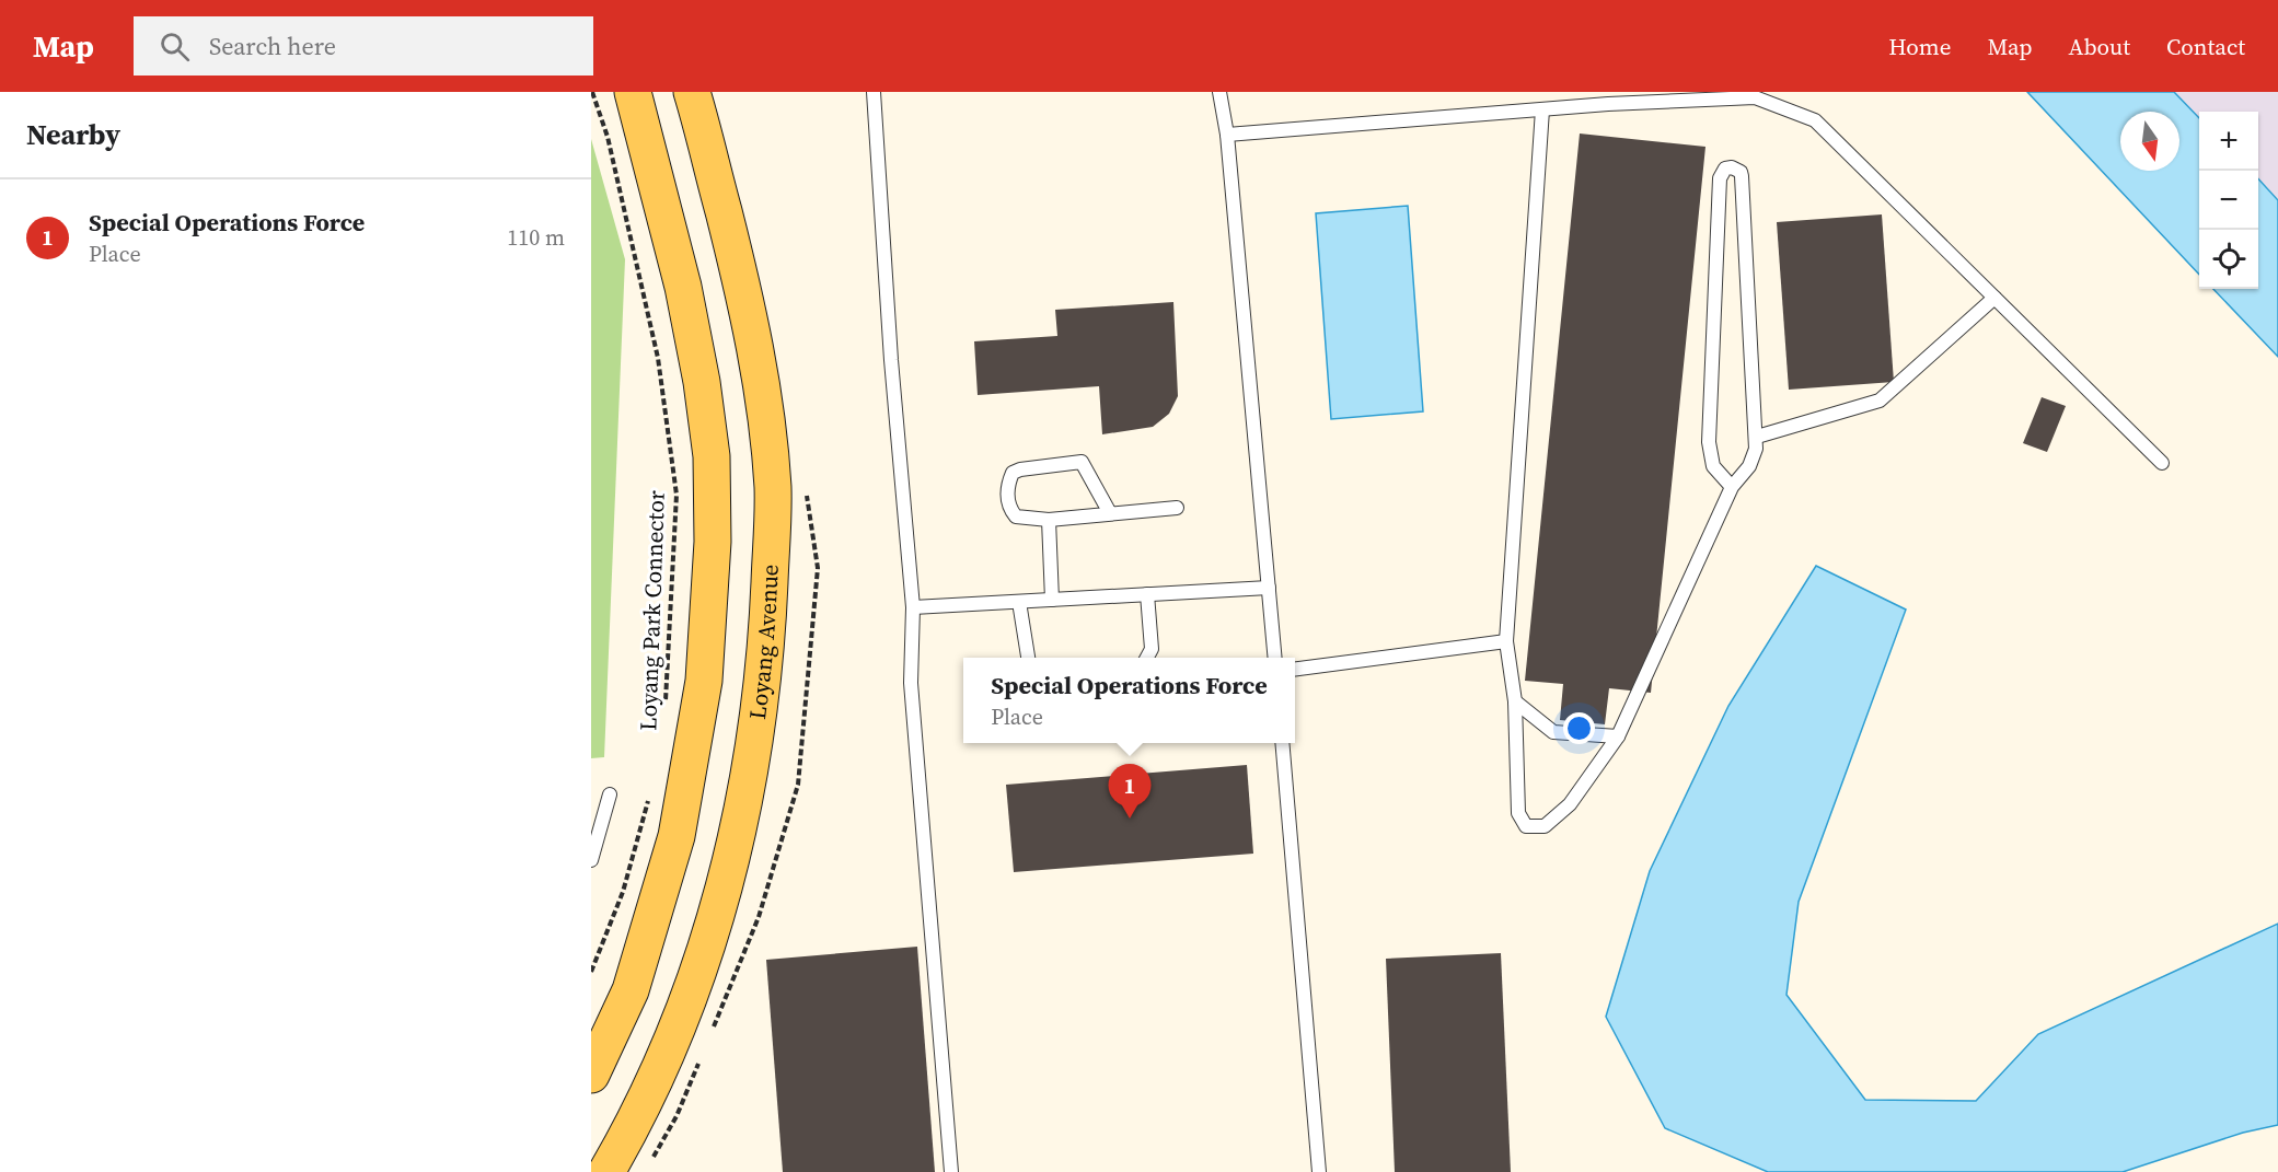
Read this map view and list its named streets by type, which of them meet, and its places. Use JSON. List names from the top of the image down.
{
  "streets": {
    "main road": ["Loyang Avenue"],
    "path": ["Loyang Park Connector"]
  },
  "north": "bottom",
  "page": {
    "header": "Map",
    "search": "Search here",
    "nav": [
      "Home",
      "Map",
      "About",
      "Contact"
    ],
    "heading": "Nearby",
    "map_buttons": ["+", "−"],
    "list": [
      {
        "mark": "1",
        "name": "Special Operations Force",
        "note": "Place",
        "value": "110 m"
      }
    ],
    "popup": ["Special Operations Force", "Place"],
    "pins": "1"
  }
}
